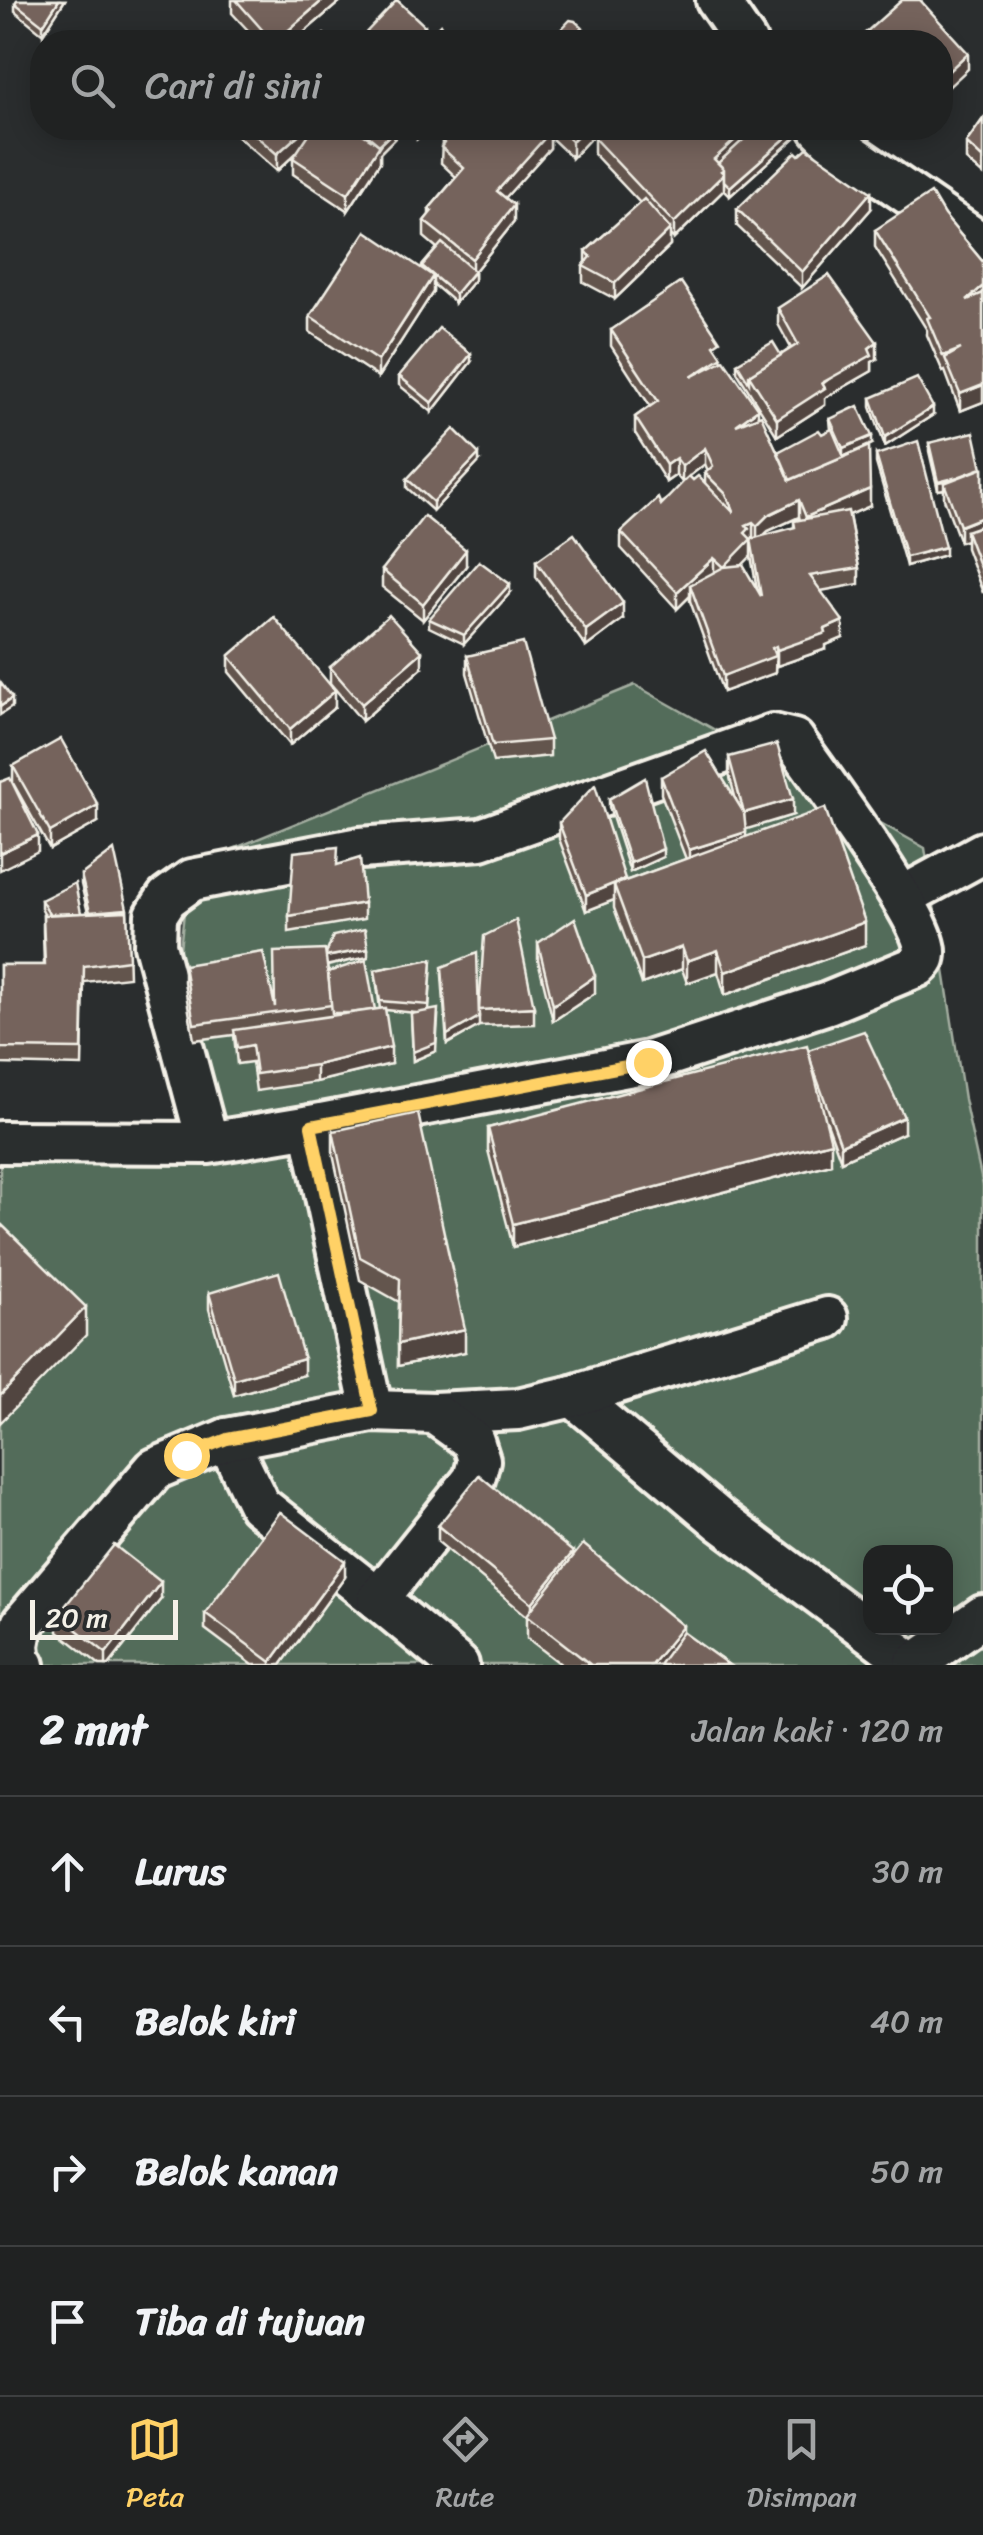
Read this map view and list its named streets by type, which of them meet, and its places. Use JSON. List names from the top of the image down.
{
  "scale_bar": "20 m",
  "page": {
    "search": "Cari di sini",
    "scale": "20 m",
    "heading": ["2 mnt", "Jalan kaki · 120 m"],
    "list": [
      ["Lurus", "30 m"],
      ["Belok kiri", "40 m"],
      ["Belok kanan", "50 m"],
      "Tiba di tujuan"
    ],
    "nav": ["Peta", "Rute", "Disimpan"]
  }
}
